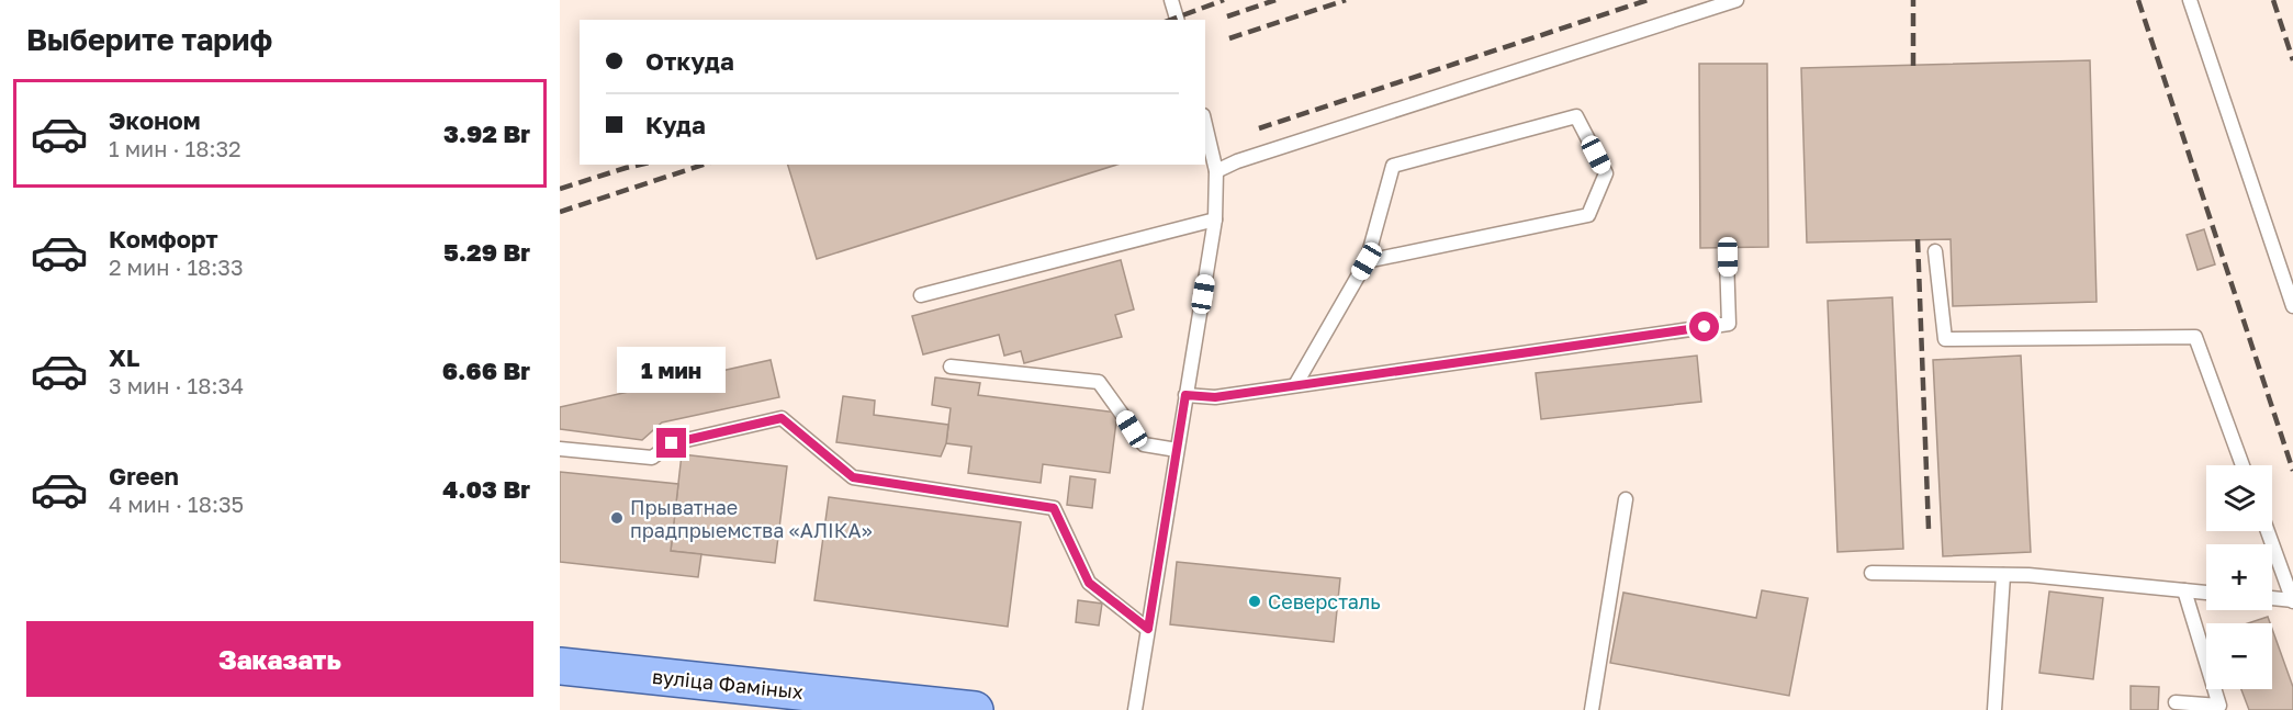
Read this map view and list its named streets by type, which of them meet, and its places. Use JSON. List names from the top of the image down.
{
  "streets": {
    "main road": ["вуліца Фаміных"]
  },
  "places": ["Прыватнае прадпрыемства «АЛІКА»", "Северсталь"],
  "page": {
    "heading": "Выберите тариф",
    "banner": ["Откуда", "Куда"],
    "list": [
      {
        "name": "Эконом",
        "note": "1 мин · 18:32",
        "value": "3.92 Br"
      },
      {
        "name": "Комфорт",
        "note": "2 мин · 18:33",
        "value": "5.29 Br"
      },
      {
        "name": "XL",
        "note": "3 мин · 18:34",
        "value": "6.66 Br"
      },
      {
        "name": "Green",
        "note": "4 мин · 18:35",
        "value": "4.03 Br"
      }
    ],
    "bubble": "1 мин",
    "map_buttons": ["+", "−"],
    "buttons": "Заказать"
  }
}
